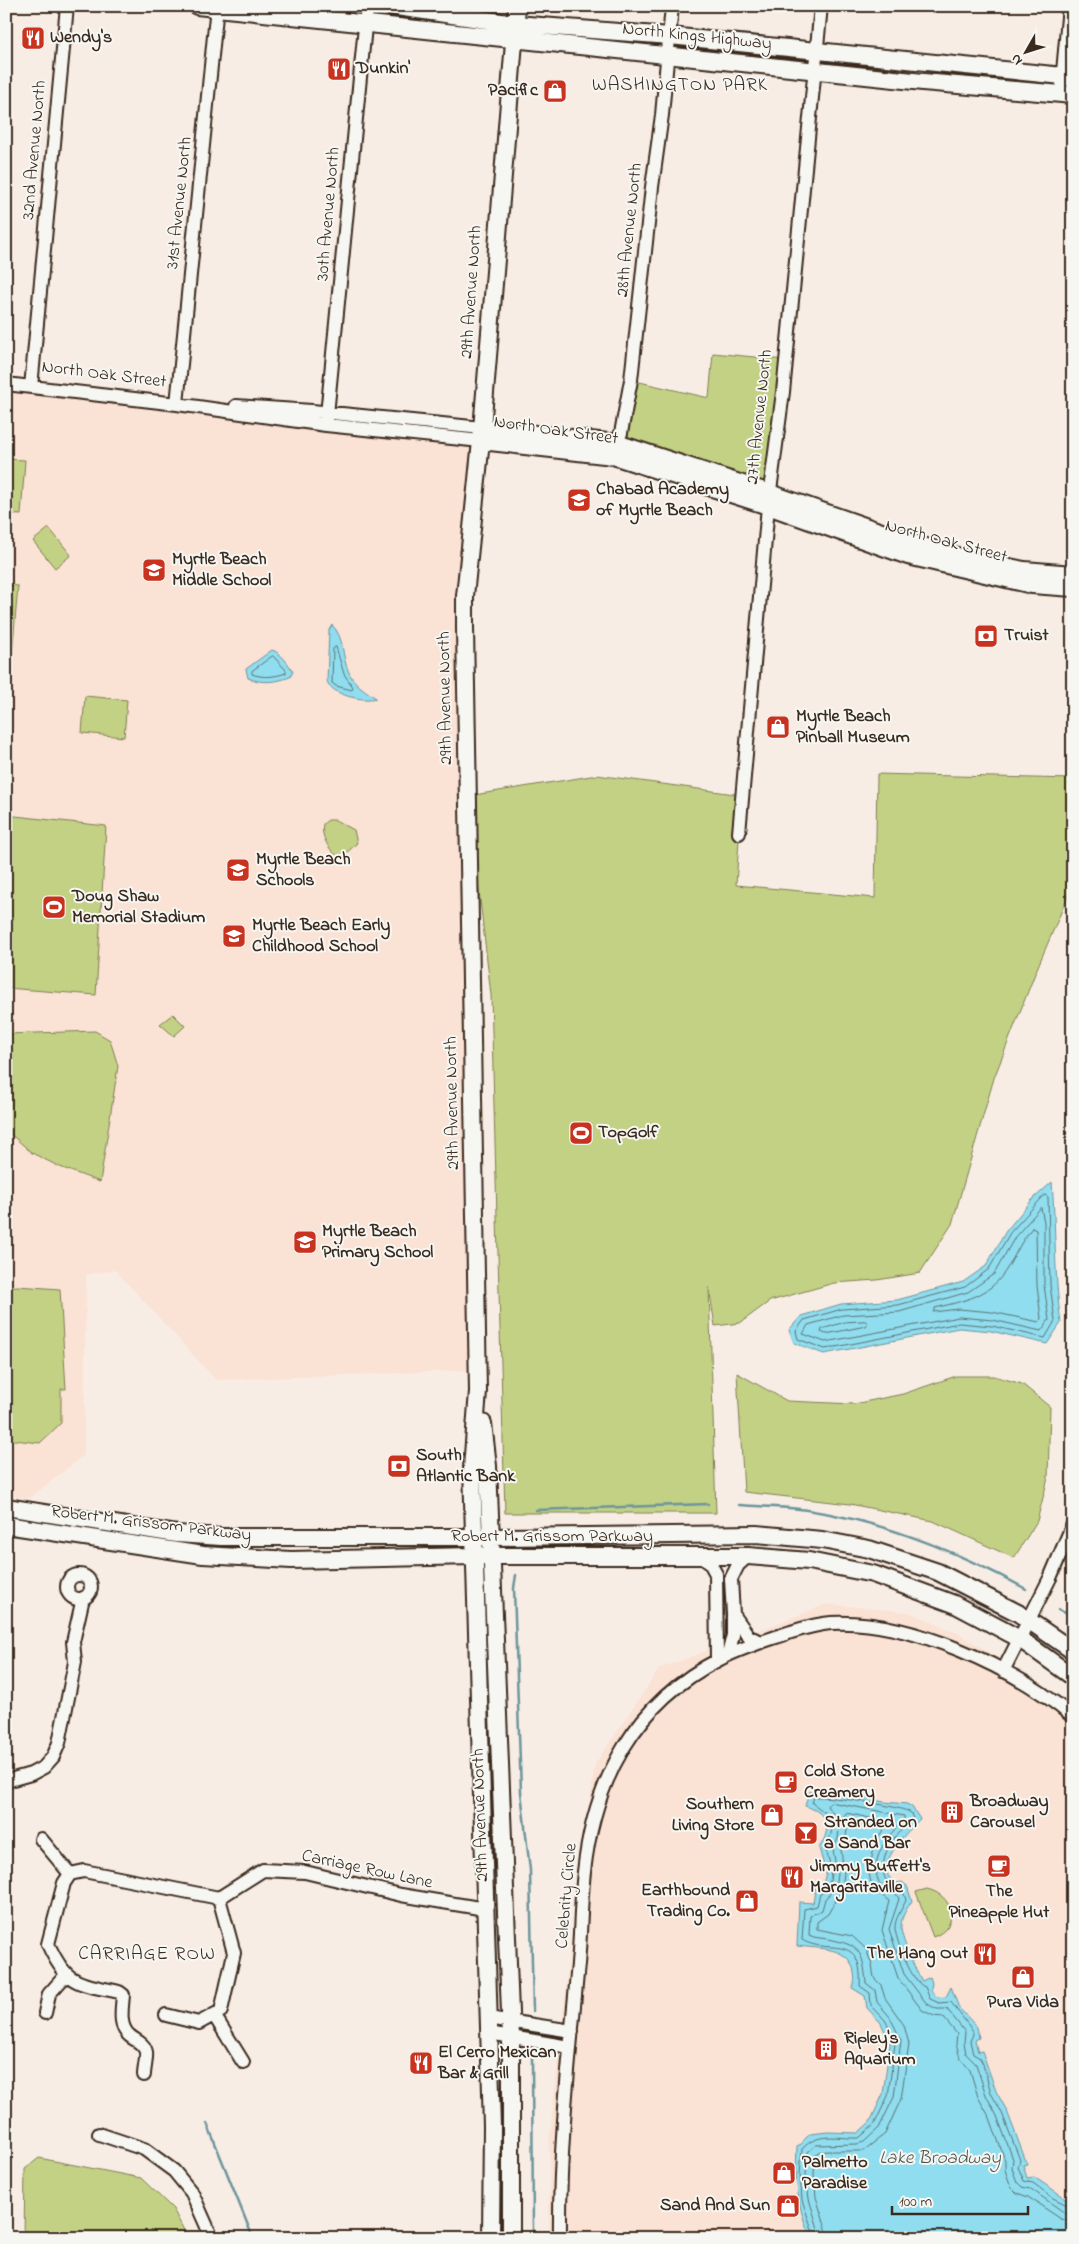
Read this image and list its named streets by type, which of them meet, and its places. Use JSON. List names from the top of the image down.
{
  "streets": {
    "main road": [
      "North Kings Highway",
      "29th Avenue North",
      "North Oak Street",
      "Robert M. Grissom Parkway"
    ],
    "street": [
      "32nd Avenue North",
      "31st Avenue North",
      "30th Avenue North",
      "28th Avenue North",
      "27th Avenue North",
      "Carriage Row Lane",
      "Celebrity Circle"
    ]
  },
  "crossings": [
    ["North Kings Highway", "31st Avenue North"],
    ["North Kings Highway", "30th Avenue North"],
    ["North Kings Highway", "28th Avenue North"],
    ["North Kings Highway", "29th Avenue North"],
    ["North Kings Highway", "27th Avenue North"],
    ["32nd Avenue North", "North Oak Street"],
    ["31st Avenue North", "North Oak Street"],
    ["30th Avenue North", "North Oak Street"],
    ["28th Avenue North", "North Oak Street"],
    ["29th Avenue North", "North Oak Street"],
    ["29th Avenue North", "Robert M. Grissom Parkway"],
    ["29th Avenue North", "Carriage Row Lane"],
    ["North Oak Street", "27th Avenue North"]
  ],
  "districts": ["WASHINGTON PARK", "CARRIAGE ROW"],
  "water": ["Lake Broadway"],
  "places": {
    "restaurant": [
      "Wendy's",
      "Dunkin'",
      "Jimmy Buffett's Margaritaville",
      "The Hang Out",
      "El Cerro Mexican Bar & Grill"
    ],
    "shop": [
      "Pacific",
      "Myrtle Beach Pinball Museum",
      "Southern Living Store",
      "Earthbound Trading Co.",
      "Pura Vida",
      "Palmetto Paradise",
      "Sand And Sun"
    ],
    "school or university": [
      "Chabad Academy of Myrtle Beach",
      "Myrtle Beach Middle School",
      "Myrtle Beach Schools",
      "Myrtle Beach Early Childhood School",
      "Myrtle Beach Primary School"
    ],
    "bank": ["Truist", "South Atlantic Bank"],
    "sports": ["Doug Shaw Memorial Stadium", "TopGolf"],
    "cafe": ["Cold Stone Creamery", "The Pineapple Hut"],
    "building": ["Broadway Carousel", "Ripley's Aquarium"],
    "bar": ["Stranded on a Sand Bar"]
  },
  "scale_bar": "100 m",
  "north": "bottom left"
}
